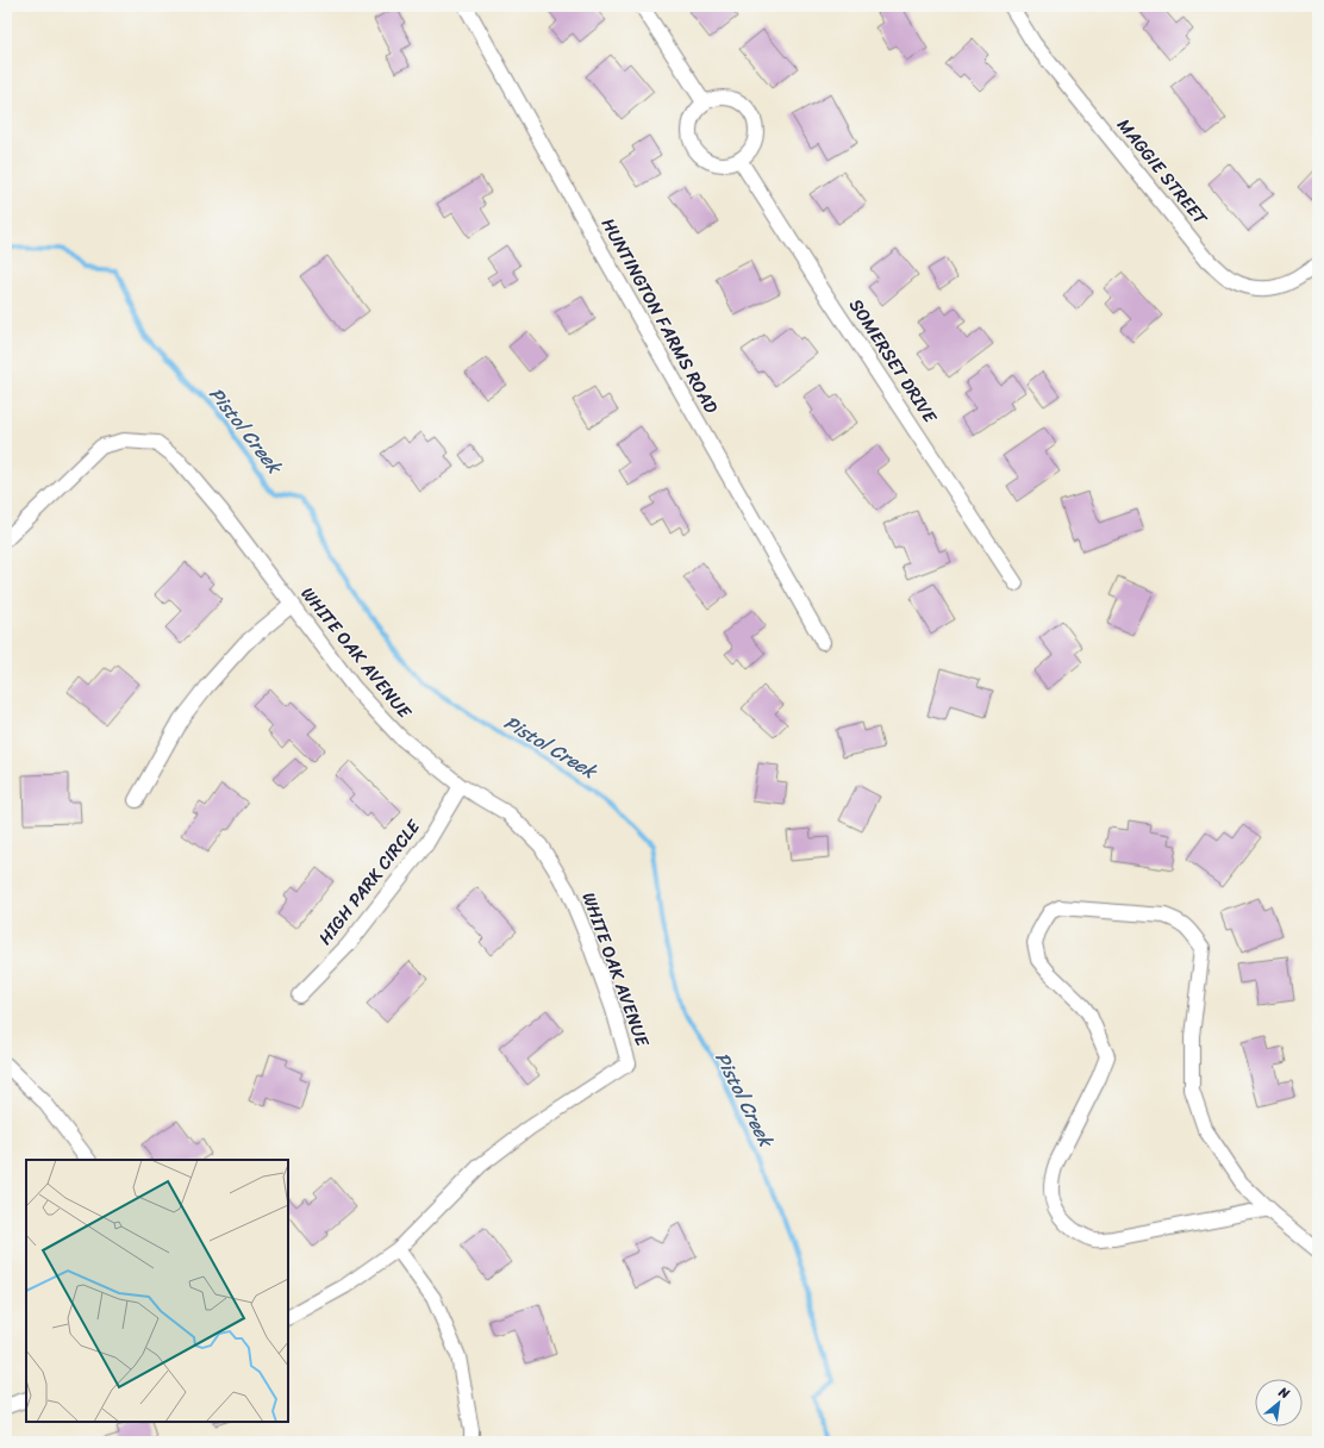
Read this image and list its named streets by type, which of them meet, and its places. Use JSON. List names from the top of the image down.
{
  "streets": {
    "street": [
      "MAGGIE STREET",
      "HUNTINGTON FARMS ROAD",
      "SOMERSET DRIVE",
      "WHITE OAK AVENUE",
      "HIGH PARK CIRCLE"
    ]
  },
  "crossings": [
    ["WHITE OAK AVENUE", "HIGH PARK CIRCLE"]
  ],
  "water": ["Pistol Creek"],
  "north": "top right"
}
